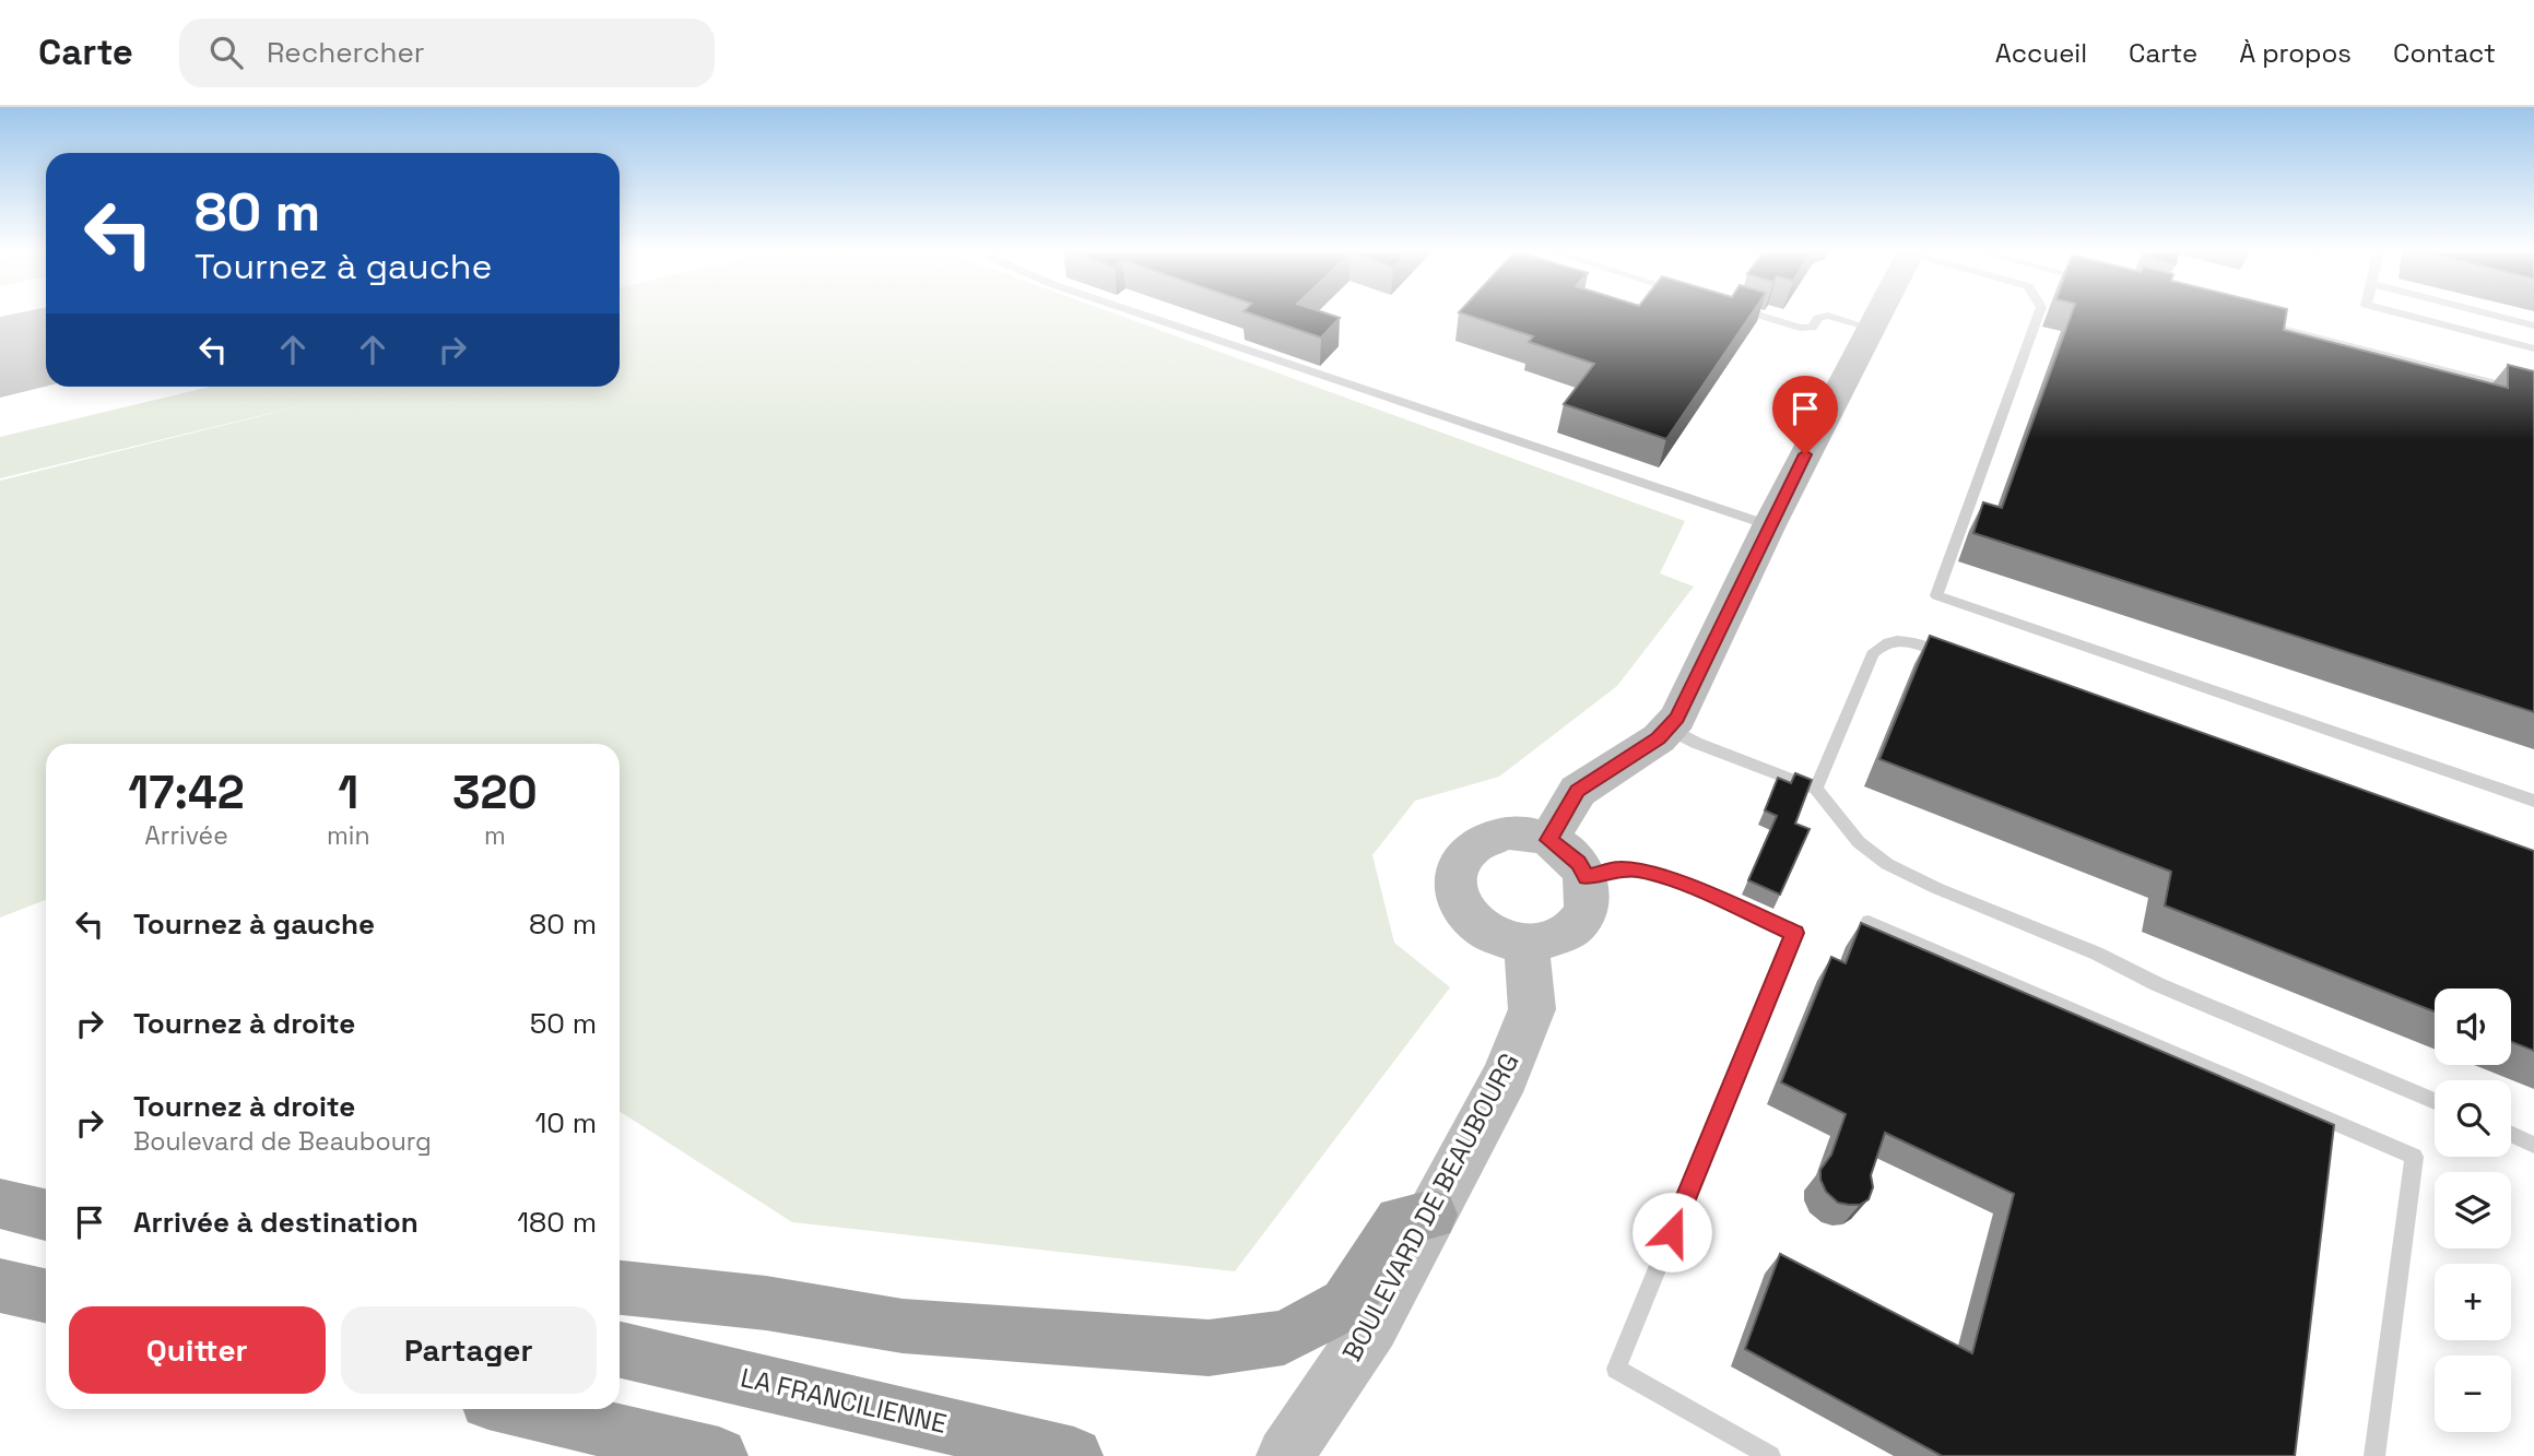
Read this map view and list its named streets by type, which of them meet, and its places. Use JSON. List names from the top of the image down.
{
  "streets": {
    "highway": ["LA FRANCILIENNE"],
    "main road": ["BOULEVARD DE BEAUBOURG"]
  },
  "page": {
    "header": "Carte",
    "search": "Rechercher",
    "nav": [
      "Accueil",
      "Carte",
      "À propos",
      "Contact"
    ],
    "turn": ["80 m", "Tournez à gauche"],
    "eta": [
      "17:42",
      "Arrivée",
      "1",
      "min",
      "320",
      "m"
    ],
    "list": [
      {
        "name": "Tournez à gauche",
        "value": "80 m"
      },
      {
        "name": "Tournez à droite",
        "value": "50 m"
      },
      {
        "name": "Tournez à droite",
        "note": "Boulevard de Beaubourg",
        "value": "10 m"
      },
      {
        "name": "Arrivée à destination",
        "value": "180 m"
      }
    ],
    "map_buttons": ["+", "−"],
    "buttons": ["Quitter", "Partager"]
  }
}
